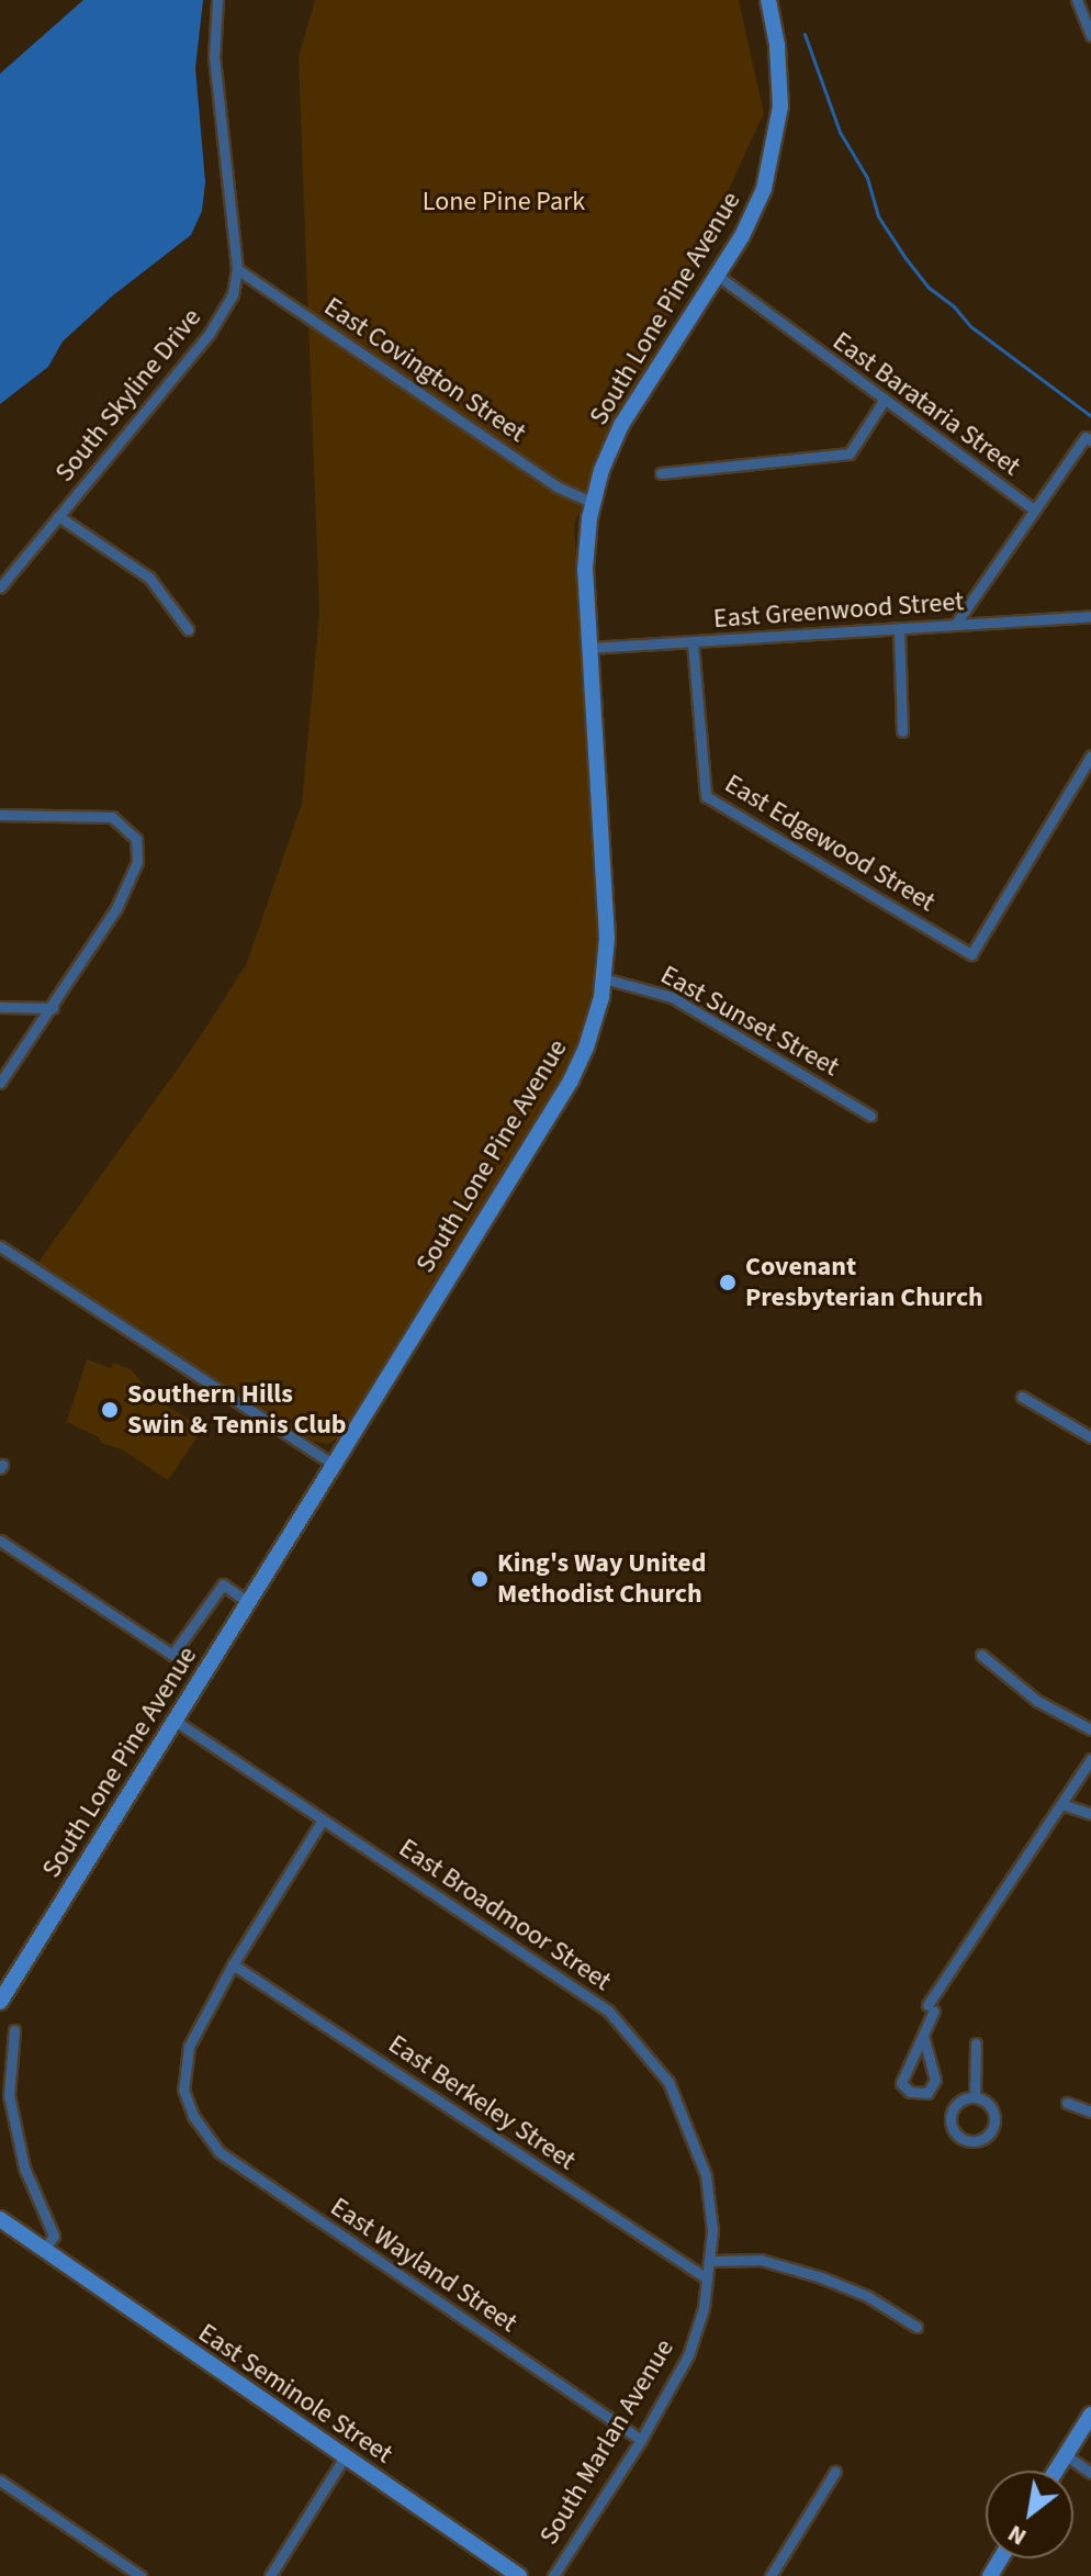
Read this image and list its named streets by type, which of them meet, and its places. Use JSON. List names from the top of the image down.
{
  "streets": {
    "main road": ["South Lone Pine Avenue", "East Seminole Street"],
    "street": [
      "East Covington Street",
      "South Skyline Drive",
      "East Barataria Street",
      "East Greenwood Street",
      "East Edgewood Street",
      "East Sunset Street",
      "East Broadmoor Street",
      "East Berkeley Street",
      "East Wayland Street",
      "South Marlan Avenue"
    ]
  },
  "crossings": [
    ["South Lone Pine Avenue", "East Covington Street"],
    ["South Lone Pine Avenue", "East Barataria Street"],
    ["South Lone Pine Avenue", "East Greenwood Street"],
    ["South Lone Pine Avenue", "East Sunset Street"],
    ["South Lone Pine Avenue", "East Broadmoor Street"],
    ["East Covington Street", "South Skyline Drive"],
    ["East Greenwood Street", "East Edgewood Street"],
    ["East Broadmoor Street", "East Berkeley Street"],
    ["East Broadmoor Street", "South Marlan Avenue"],
    ["East Berkeley Street", "East Wayland Street"],
    ["East Berkeley Street", "South Marlan Avenue"],
    ["East Wayland Street", "South Marlan Avenue"]
  ],
  "parks": ["Lone Pine Park"],
  "places": ["Covenant Presbyterian Church", "Southern Hills Swin & Tennis Club", "King's Way United Methodist Church"],
  "north": "bottom left"
}
